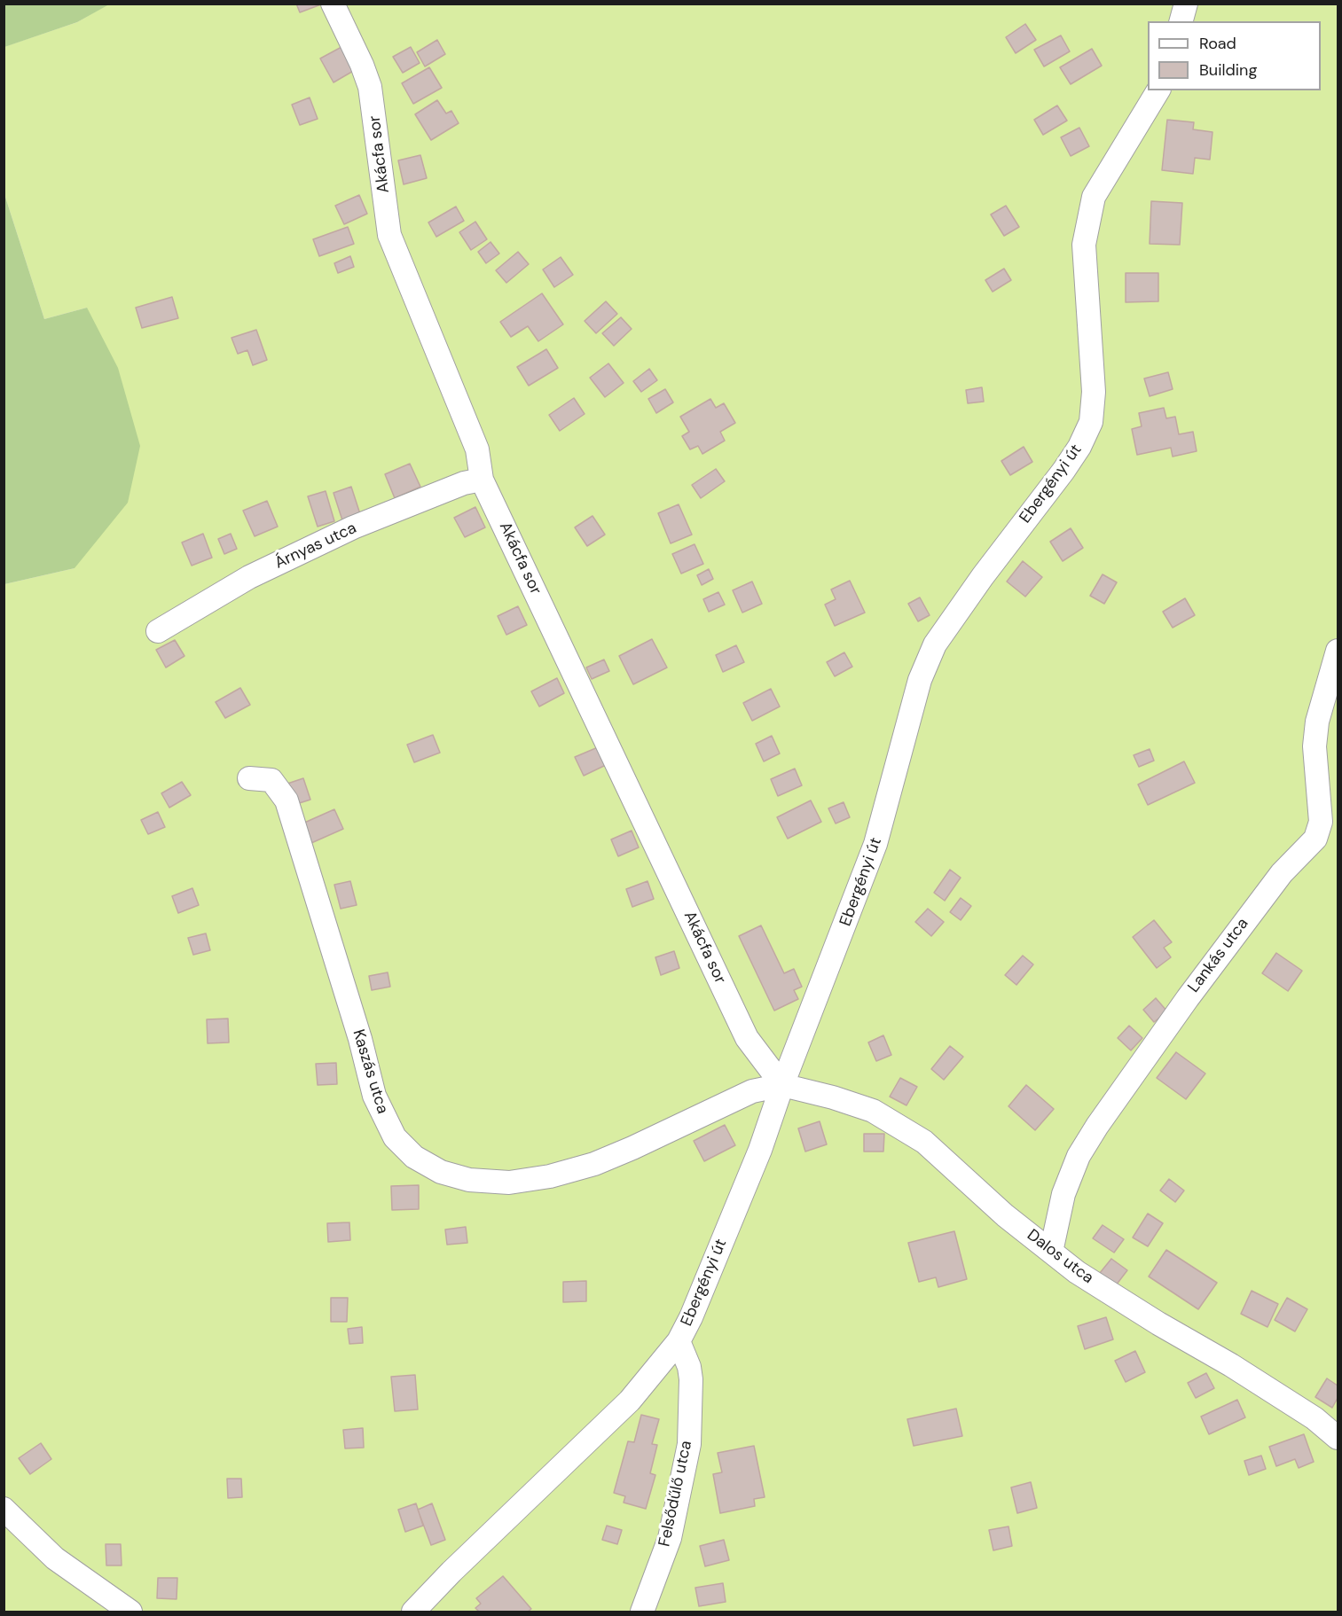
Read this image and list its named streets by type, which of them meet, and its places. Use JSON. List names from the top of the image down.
{
  "streets": {
    "street": [
      "Akácfa sor",
      "Ebergényi út",
      "Árnyas utca",
      "Lankás utca",
      "Kaszás utca",
      "Dalos utca",
      "Felsődűlő utca"
    ]
  },
  "crossings": [
    ["Akácfa sor", "Ebergényi út"],
    ["Akácfa sor", "Árnyas utca"],
    ["Akácfa sor", "Kaszás utca"],
    ["Akácfa sor", "Dalos utca"],
    ["Ebergényi út", "Kaszás utca"],
    ["Ebergényi út", "Dalos utca"],
    ["Ebergényi út", "Felsődűlő utca"],
    ["Lankás utca", "Dalos utca"],
    ["Kaszás utca", "Dalos utca"]
  ],
  "legend": ["Road", "Building"]
}
